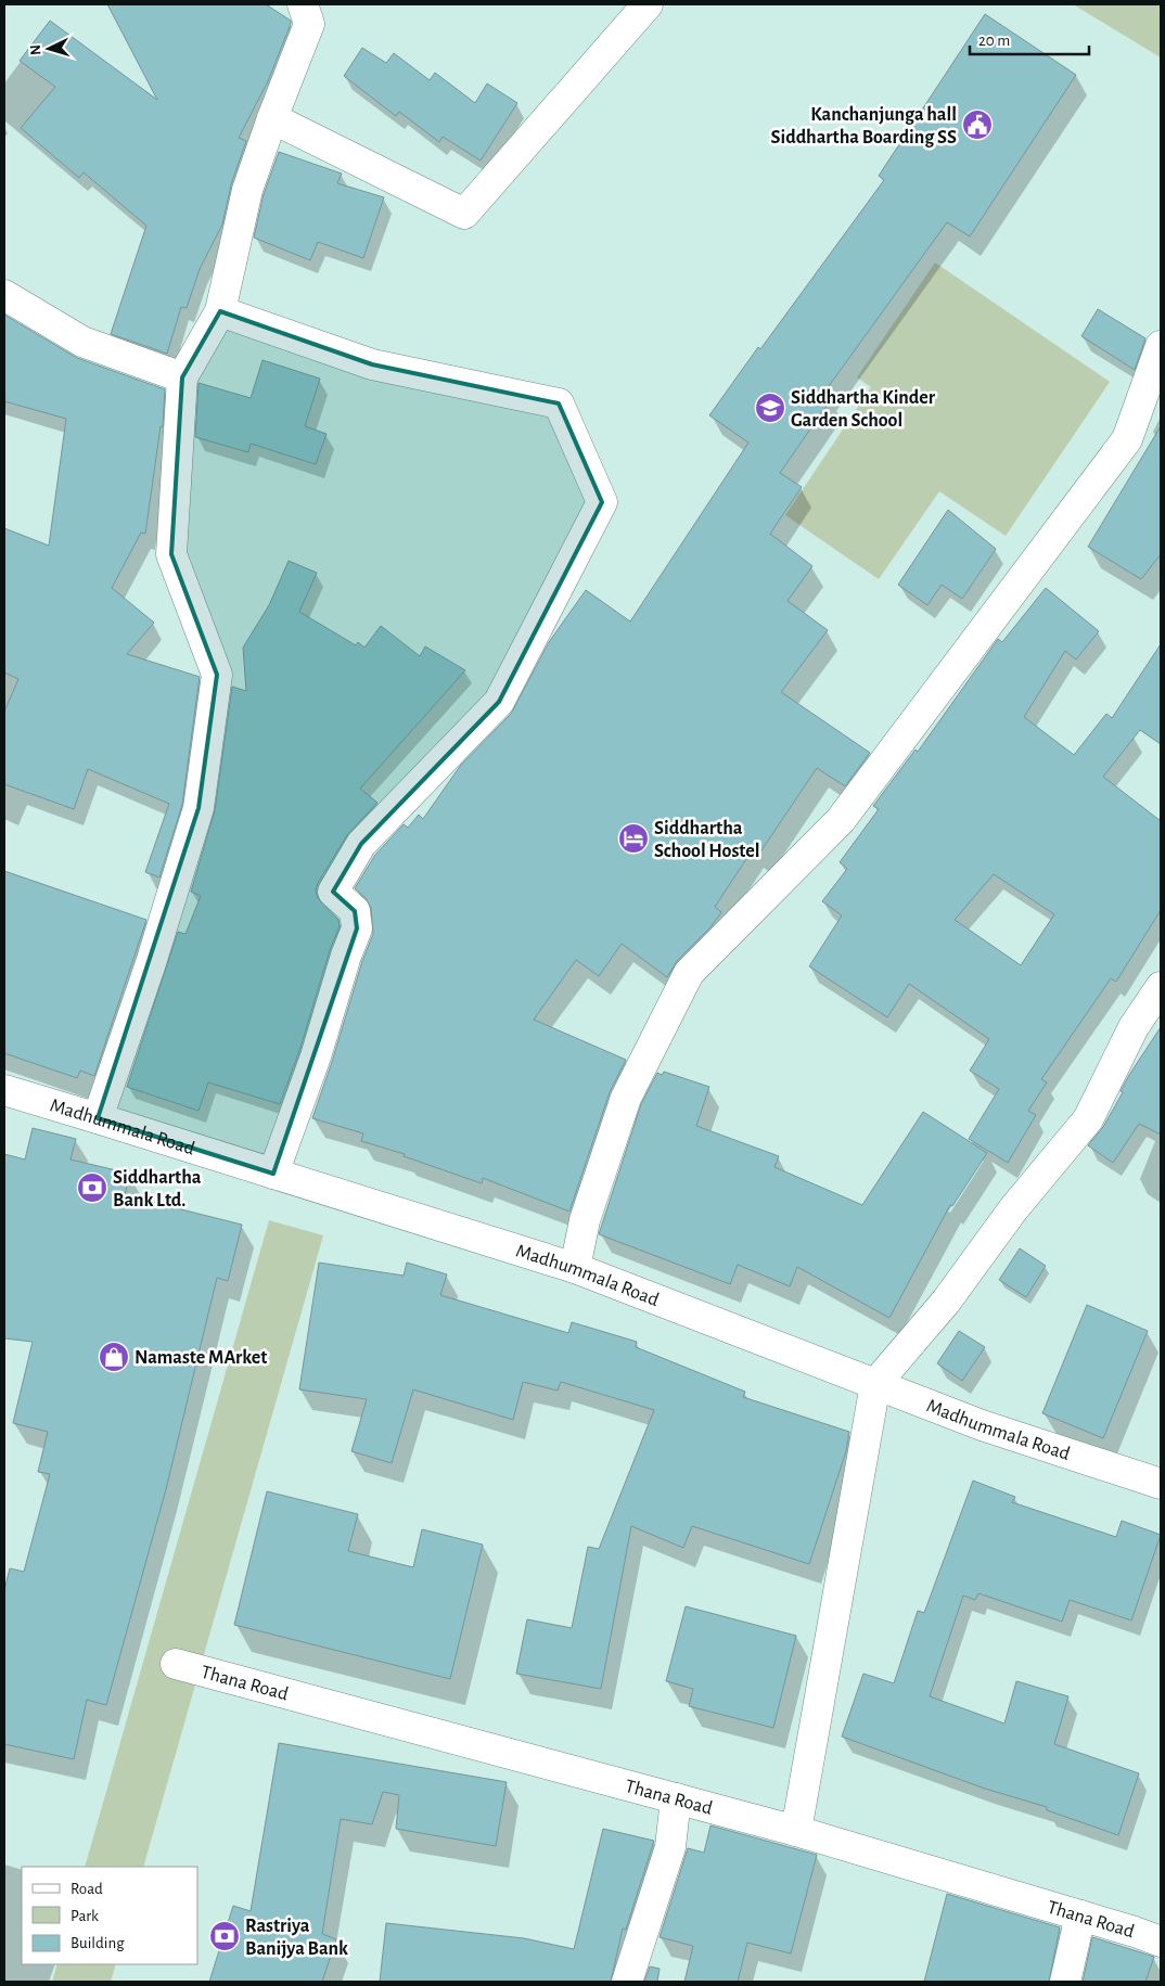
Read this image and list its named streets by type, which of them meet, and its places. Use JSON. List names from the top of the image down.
{
  "streets": {
    "street": ["Madhummala Road", "Thana Road"]
  },
  "places": {
    "public building": ["Kanchanjunga hall Siddhartha Boarding SS"],
    "school or university": ["Siddhartha Kinder Garden School"],
    "hotel": ["Siddhartha School Hostel"],
    "bank": ["Siddhartha Bank Ltd.", "Rastriya Banijya Bank"],
    "shop": ["Namaste MArket"]
  },
  "legend": ["Road", "Park", "Building"],
  "scale_bar": "20 m",
  "north": "left"
}
